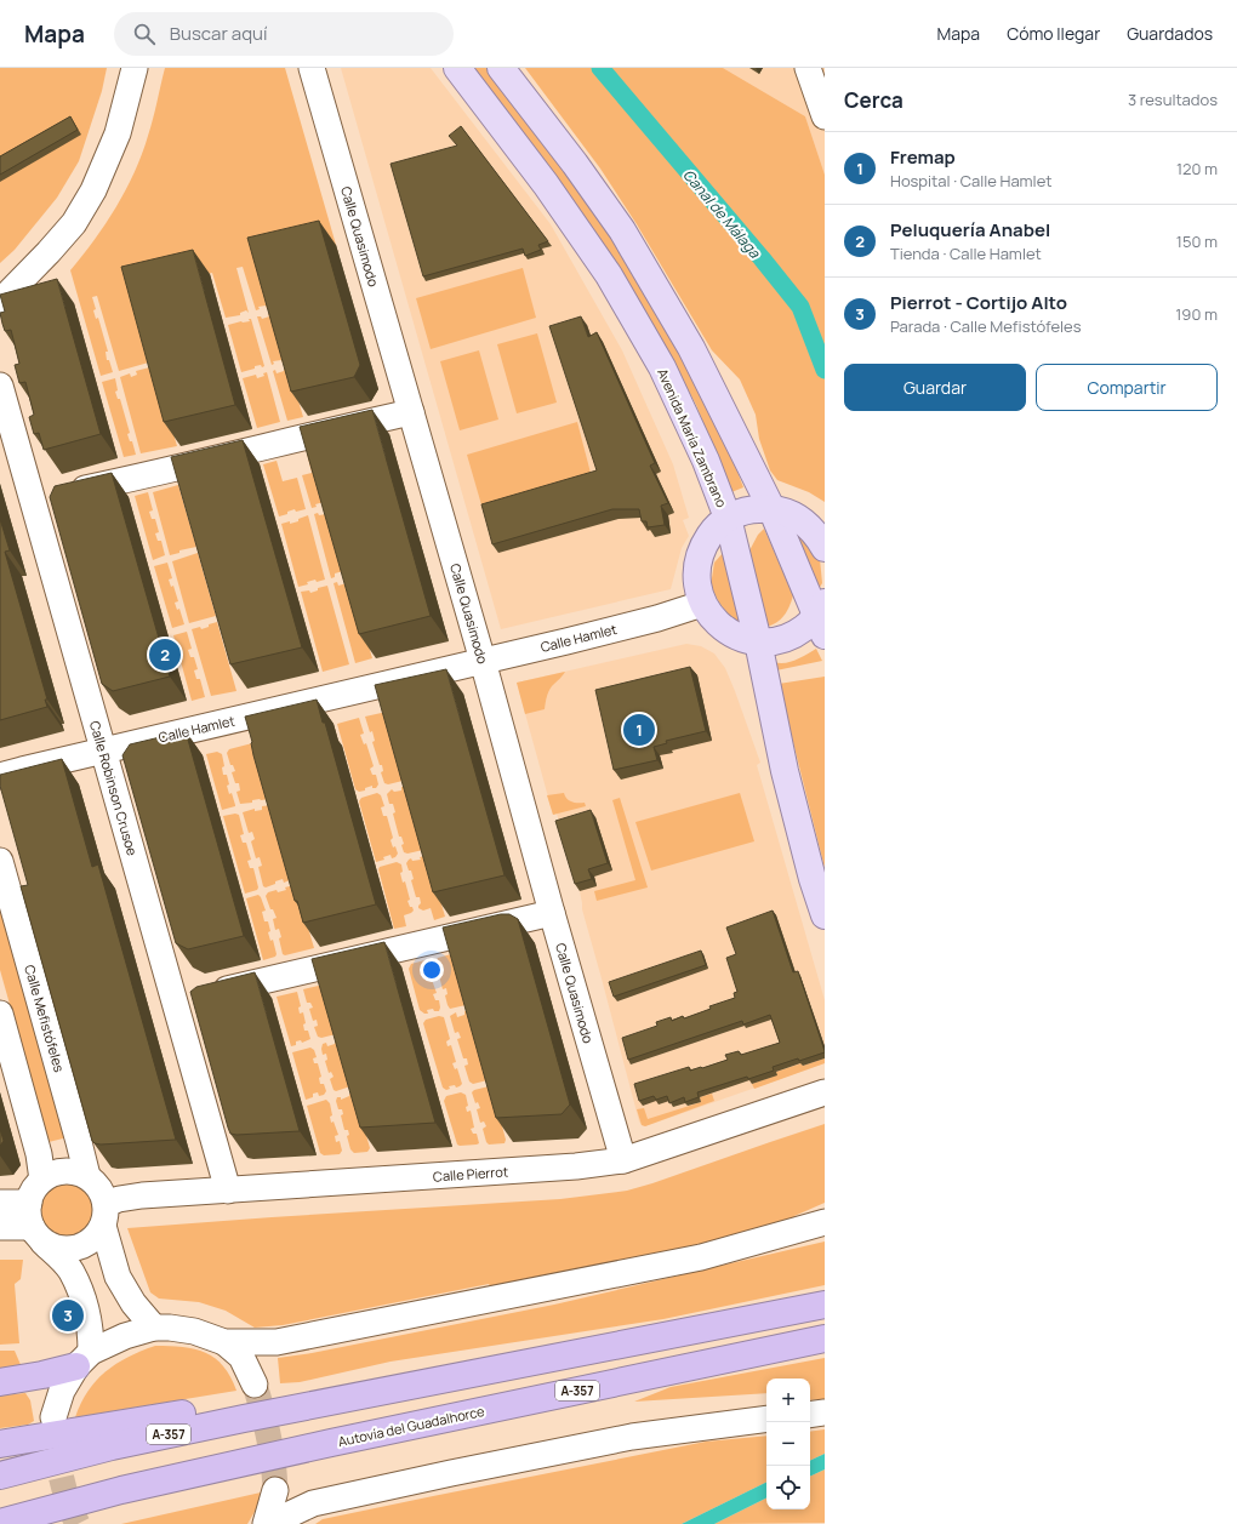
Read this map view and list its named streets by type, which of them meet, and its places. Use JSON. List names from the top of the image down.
{
  "streets": {
    "highway": ["A-357", "Autovía del Guadalhorce"],
    "main road": ["Avenida María Zambrano"],
    "street": [
      "Calle Quasimodo",
      "Calle Hamlet",
      "Calle Robinson Crusoe",
      "Calle Mefistófeles",
      "Calle Pierrot"
    ]
  },
  "crossings": [
    ["Calle Quasimodo", "Calle Hamlet"],
    ["Calle Quasimodo", "Calle Pierrot"],
    ["Calle Hamlet", "Calle Robinson Crusoe"],
    ["Calle Robinson Crusoe", "Calle Pierrot"],
    ["Calle Mefistófeles", "Calle Pierrot"]
  ],
  "water": ["Canal de Málaga"],
  "page": {
    "header": "Mapa",
    "search": "Buscar aquí",
    "nav": ["Mapa", "Cómo llegar", "Guardados"],
    "heading": ["Cerca", "3 resultados"],
    "list": [
      {
        "mark": "1",
        "name": "Fremap",
        "note": "Hospital · Calle Hamlet",
        "value": "120 m"
      },
      {
        "mark": "2",
        "name": "Peluquería Anabel",
        "note": "Tienda · Calle Hamlet",
        "value": "150 m"
      },
      {
        "mark": "3",
        "name": "Pierrot - Cortijo Alto",
        "note": "Parada · Calle Mefistófeles",
        "value": "190 m"
      }
    ],
    "buttons": ["Guardar", "Compartir"],
    "pins": ["2", "1", "3"],
    "map_buttons": ["+", "−"]
  }
}
